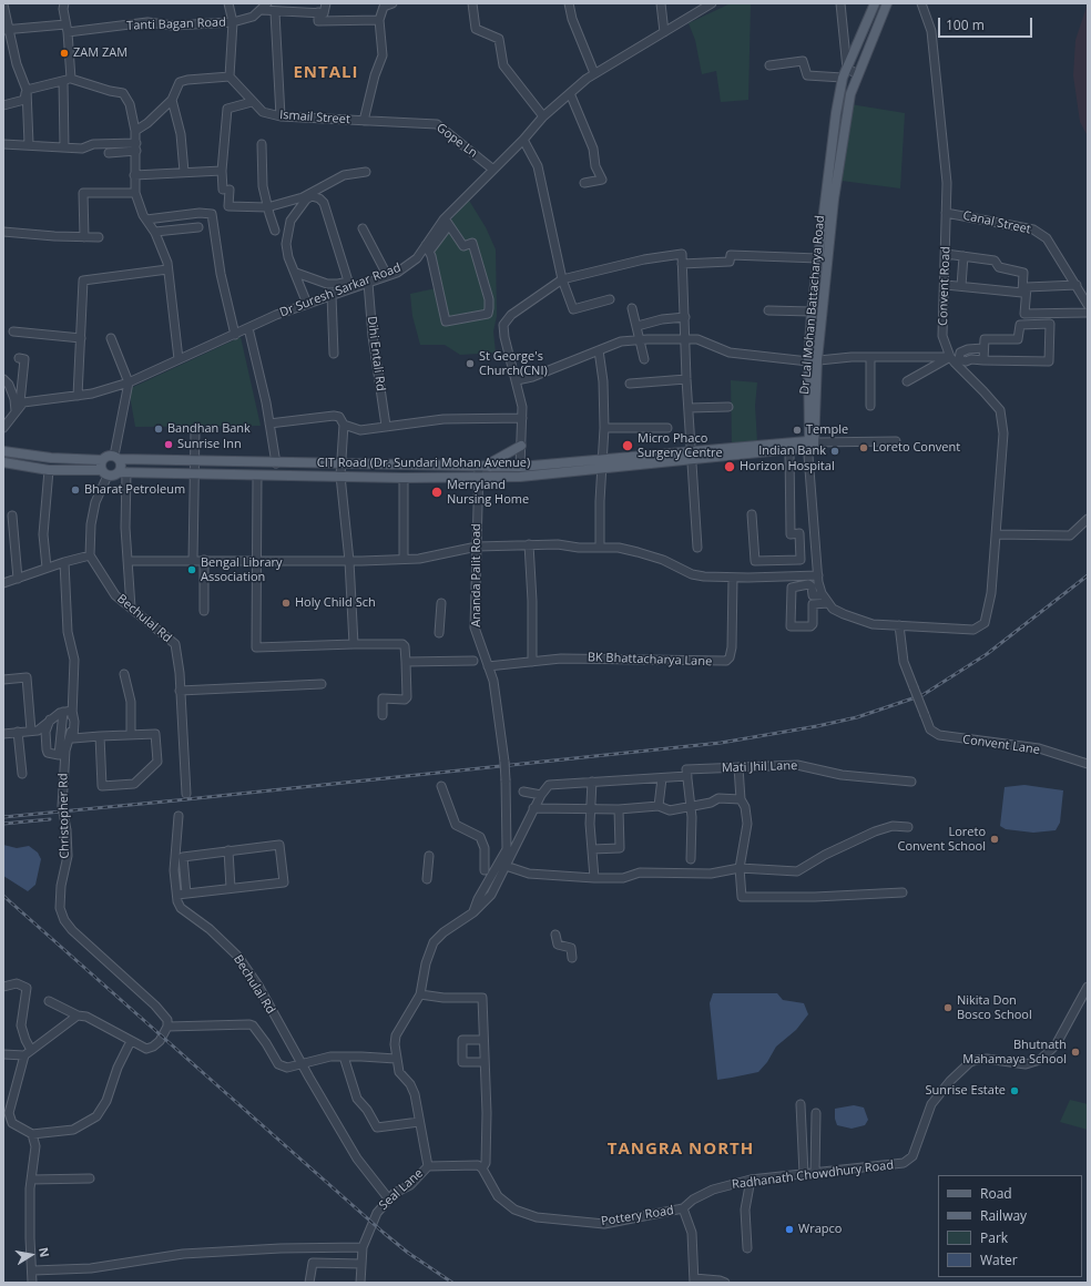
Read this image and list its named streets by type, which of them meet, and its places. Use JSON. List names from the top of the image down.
{
  "streets": {
    "main road": ["Dr Lal Mohan Battacharya Road", "CIT Road (Dr. Sundari Mohan Avenue)"],
    "street": [
      "Tanti Bagan Road",
      "Ismail Street",
      "Gope Ln",
      "Canal Street",
      "Convent Road",
      "Dr Suresh Sarkar Road",
      "Dihi Entali Rd",
      "Ananda Palit Road",
      "Bechulal Rd",
      "BK Bhattacharya Lane",
      "Convent Lane",
      "Mati Jhil Lane",
      "Christopher Rd",
      "Radhanath Chowdhury Road",
      "Seal Lane",
      "Pottery Road"
    ]
  },
  "crossings": [
    ["Ismail Street", "Gope Ln"],
    ["Gope Ln", "Dr Suresh Sarkar Road"],
    ["Canal Street", "Convent Road"],
    ["Convent Road", "Convent Lane"],
    ["Dr Suresh Sarkar Road", "Dihi Entali Rd"],
    ["Dr Lal Mohan Battacharya Road", "CIT Road (Dr. Sundari Mohan Avenue)"],
    ["CIT Road (Dr. Sundari Mohan Avenue)", "Ananda Palit Road"],
    ["Ananda Palit Road", "BK Bhattacharya Lane"],
    ["Bechulal Rd", "Seal Lane"],
    ["Radhanath Chowdhury Road", "Pottery Road"]
  ],
  "districts": ["ENTALI", "TANGRA NORTH"],
  "places": [
    "ZAM ZAM",
    "St George's Church(CNI)",
    "Bandhan Bank",
    "Temple",
    "Sunrise Inn",
    "Micro Phaco Surgery Centre",
    "Loreto Convent",
    "Indian Bank",
    "Horizon Hospital",
    "Bharat Petroleum",
    "Merryland Nursing Home",
    "Bengal Library Association",
    "Holy Child Sch",
    "Loreto Convent School",
    "Nikita Don Bosco School",
    "Bhutnath Mahamaya School",
    "Sunrise Estate",
    "Wrapco"
  ],
  "legend": [
    "Road",
    "Railway",
    "Park",
    "Water"
  ],
  "scale_bar": "100 m",
  "north": "right"
}
